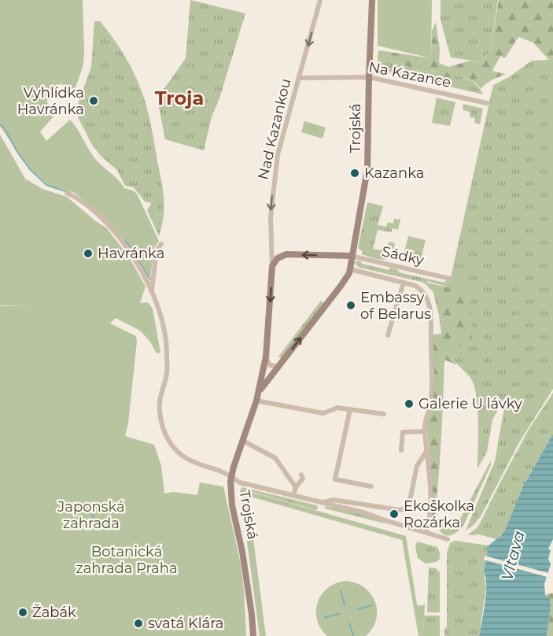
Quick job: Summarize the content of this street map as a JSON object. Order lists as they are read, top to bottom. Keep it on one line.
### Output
{"streets":{"street":["Na Kazance","Trojská","Nad Kazankou","Sádky"]},"crossings":[["Na Kazance","Trojská"],["Na Kazance","Nad Kazankou"],["Trojská","Nad Kazankou"],["Trojská","Sádky"]],"one_way":["Nad Kazankou"],"districts":["Troja"],"water":["Vltava"],"parks":["Japonská zahrada","Botanická zahrada Praha"],"places":["Vyhlídka Havránka","Kazanka","Havránka","Embassy of Belarus","Galerie U lávky","Ekoškolka Rozárka","Žabák","svatá Klára"]}
